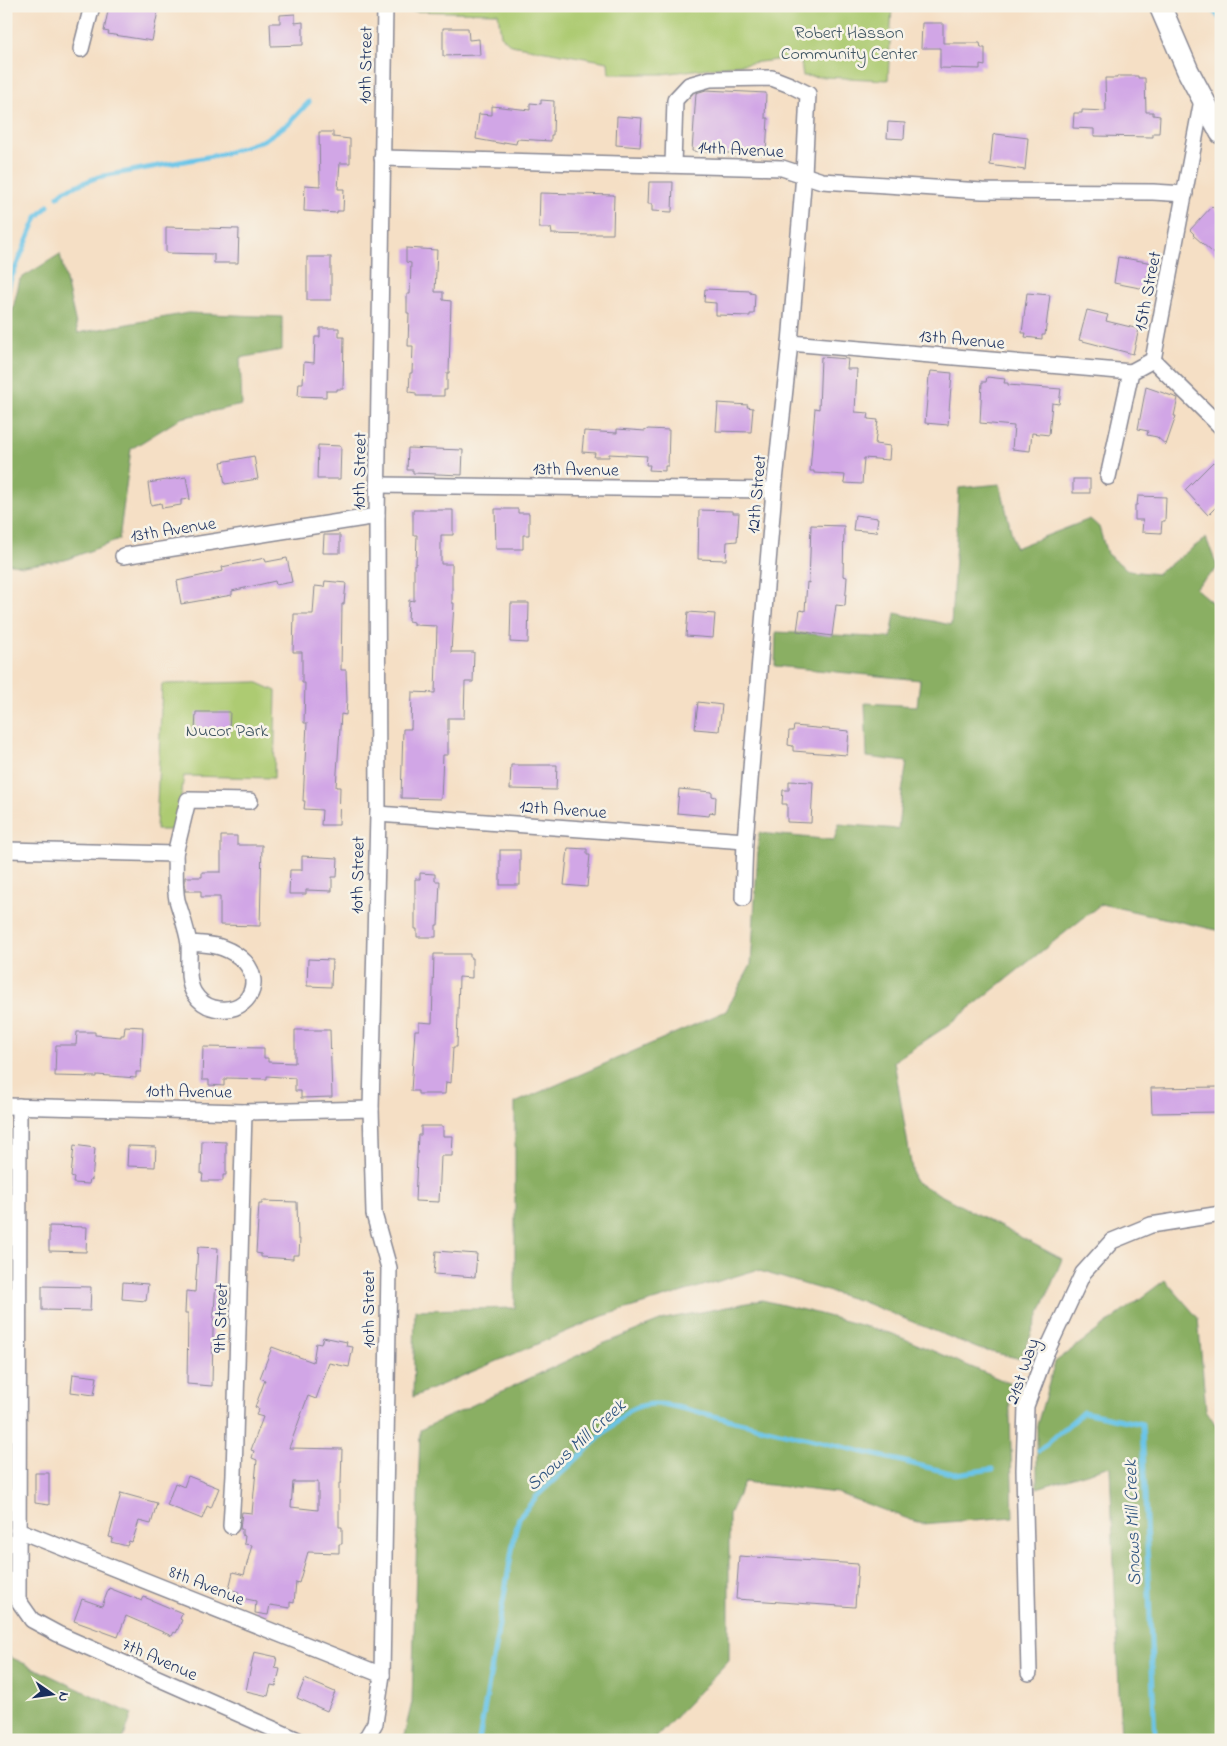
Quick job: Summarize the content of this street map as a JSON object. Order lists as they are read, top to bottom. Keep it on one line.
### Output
{"streets":{"street":["10th Street","14th Avenue","15th Street","13th Avenue","12th Street","12th Avenue","10th Avenue","9th Street","21st Way","8th Avenue","7th Avenue"]},"crossings":[["10th Street","14th Avenue"],["10th Street","13th Avenue"],["10th Street","12th Avenue"],["10th Street","10th Avenue"],["10th Street","8th Avenue"],["14th Avenue","15th Street"],["14th Avenue","12th Street"],["13th Avenue","12th Street"],["12th Street","12th Avenue"],["10th Avenue","9th Street"],["8th Avenue","7th Avenue"]],"water":["Snows Mill Creek"],"parks":["Robert Hasson Community Center","Nucor Park"],"north":"right"}
